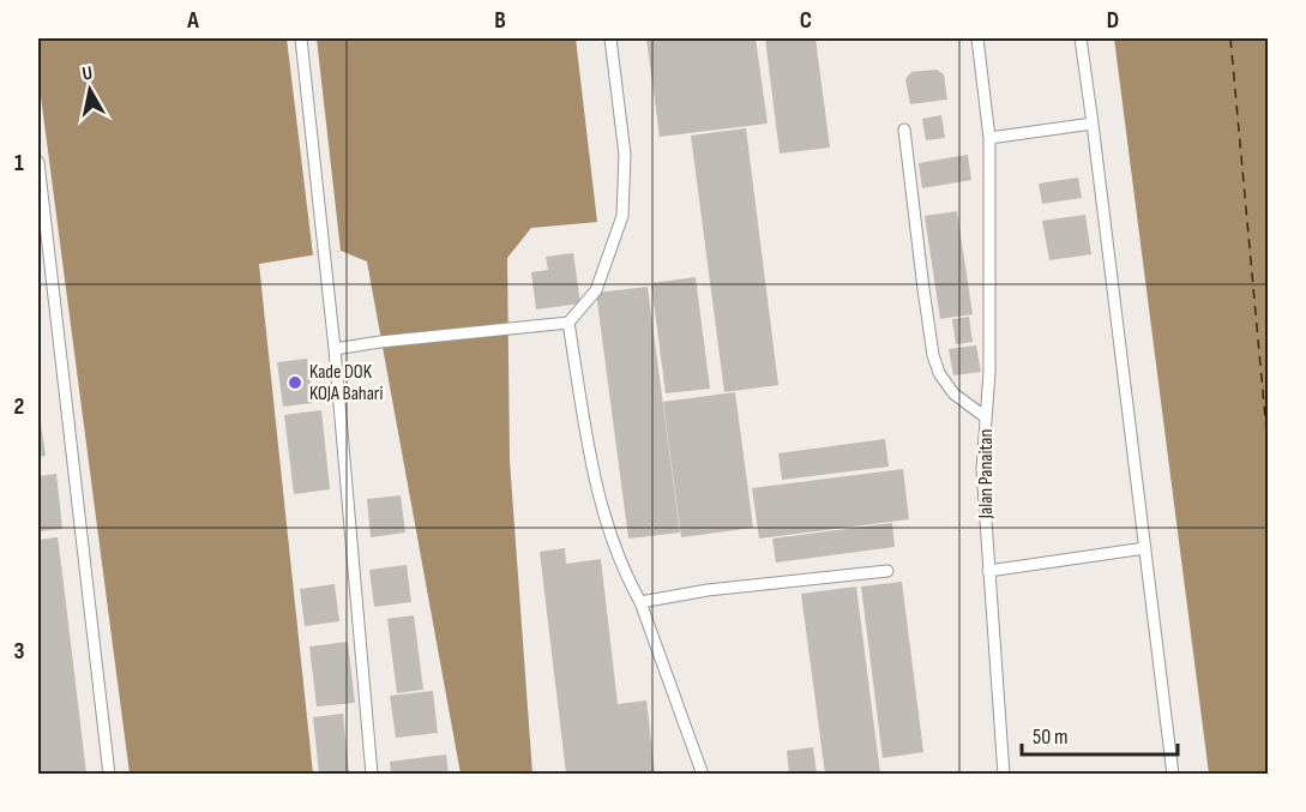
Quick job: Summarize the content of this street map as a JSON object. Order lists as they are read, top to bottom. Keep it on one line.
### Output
{"streets":{"lane":["Jalan Panaitan"]},"places":["Kade DOK KOJA Bahari"],"scale_bar":"50 m","north":"top","grid":{"columns":["A","B","C","D"],"rows":["1","2","3"]}}
